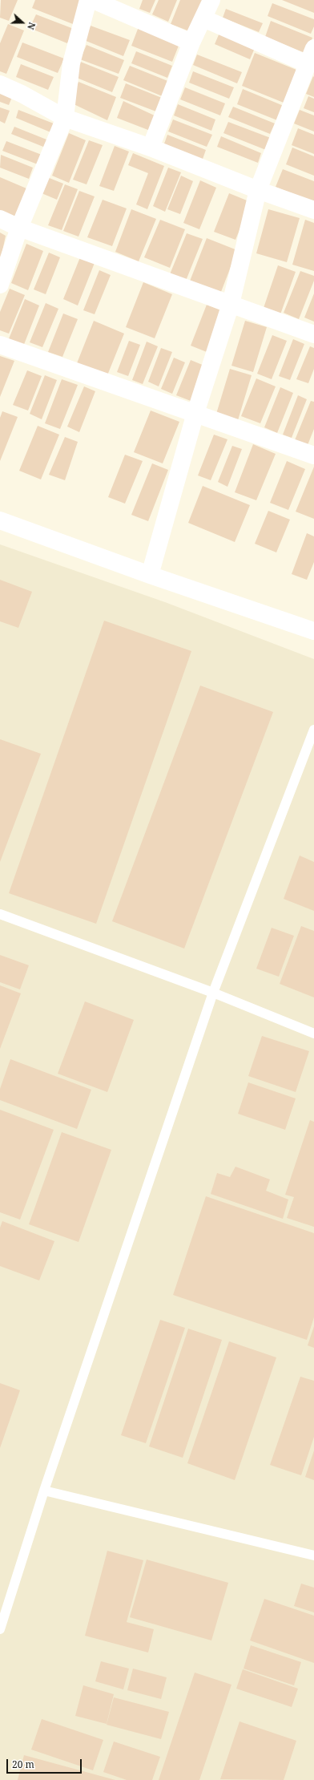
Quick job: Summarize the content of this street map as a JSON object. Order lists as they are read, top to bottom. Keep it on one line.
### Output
{"scale_bar":"20 m","north":"right"}
